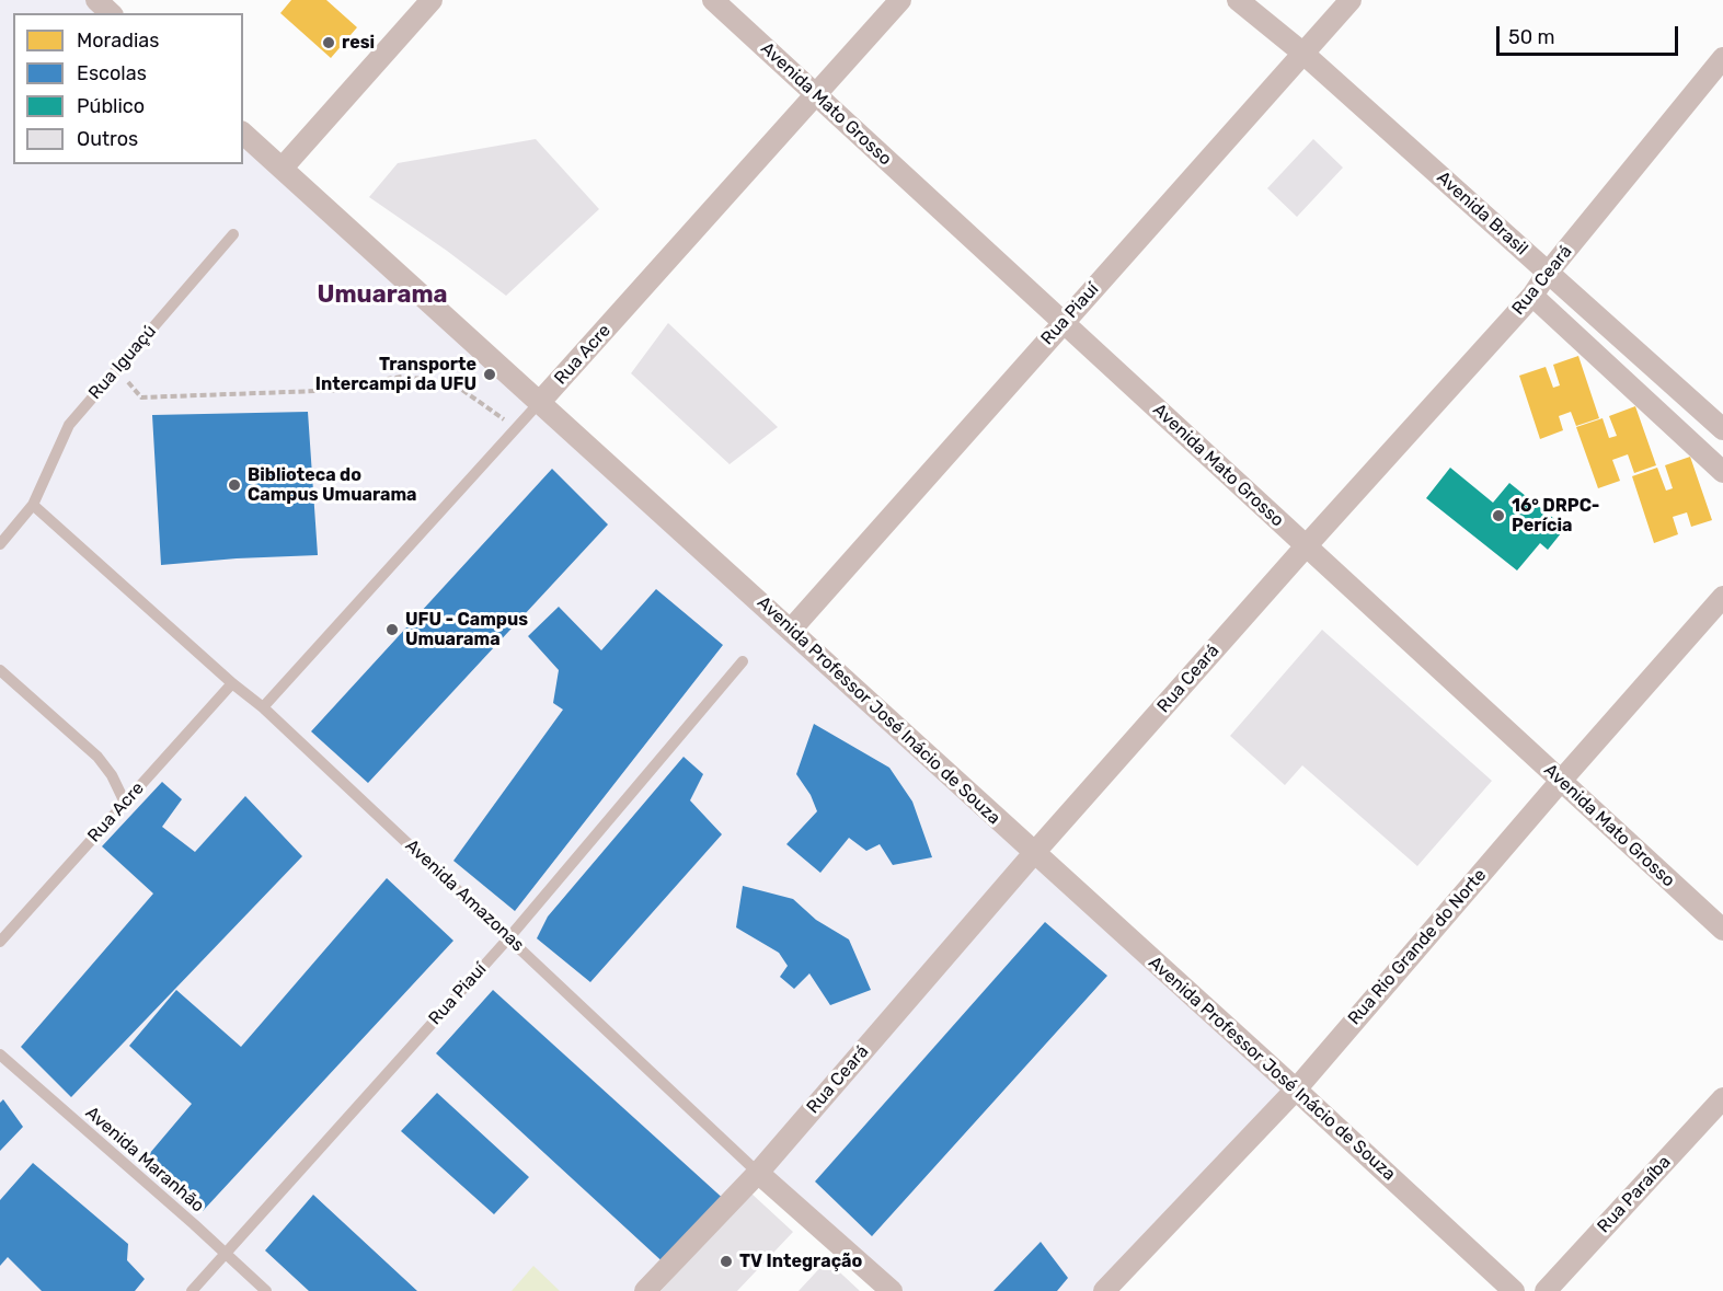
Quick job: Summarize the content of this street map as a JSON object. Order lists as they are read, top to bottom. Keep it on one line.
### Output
{"streets":{"street":["Avenida Mato Grosso","Avenida Brasil","Rua Ceará","Rua Piauí","Rua Acre","Avenida Professor José Inácio de Souza","Avenida Amazonas","Rua Rio Grande do Norte","Rua Paraíba"],"lane":["Rua Iguaçú","Avenida Maranhão"]},"crossings":[["Avenida Mato Grosso","Rua Ceará"],["Avenida Mato Grosso","Rua Piauí"],["Avenida Mato Grosso","Rua Acre"],["Avenida Mato Grosso","Rua Rio Grande do Norte"],["Avenida Brasil","Rua Ceará"],["Avenida Brasil","Rua Piauí"],["Rua Ceará","Avenida Professor José Inácio de Souza"],["Rua Ceará","Avenida Amazonas"],["Rua Piauí","Avenida Professor José Inácio de Souza"],["Rua Piauí","Avenida Amazonas"],["Rua Piauí","Avenida Maranhão"],["Rua Acre","Avenida Professor José Inácio de Souza"],["Rua Acre","Avenida Amazonas"],["Rua Iguaçú","Avenida Amazonas"],["Avenida Professor José Inácio de Souza","Rua Rio Grande do Norte"]],"districts":["Umuarama"],"places":["resi","Transporte Intercampi da UFU","Biblioteca do Campus Umuarama","16° DRPC- Perícia","UFU - Campus Umuarama","TV Integração"],"legend":["Moradias","Escolas","Público","Outros"],"scale_bar":"50 m"}
